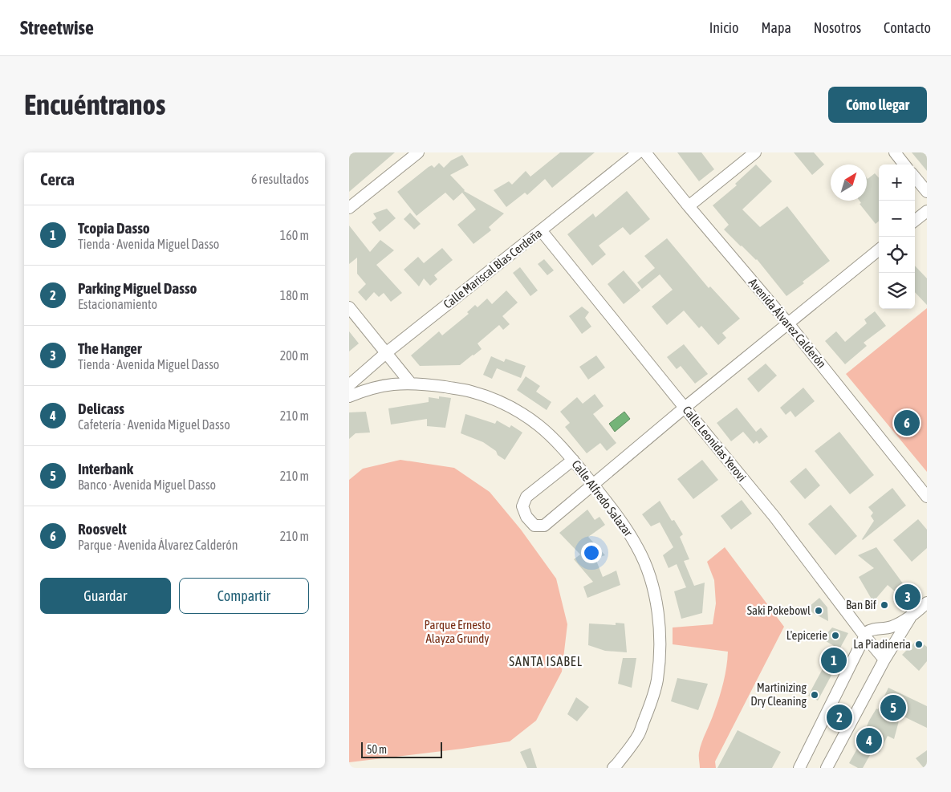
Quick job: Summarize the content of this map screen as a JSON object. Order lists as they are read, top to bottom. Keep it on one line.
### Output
{"streets":{"street":["Calle Mariscal Blas Cerdeña","Avenida Álvarez Calderón","Calle Leonidas Yerovi","Calle Alfredo Salazar"]},"crossings":[["Calle Mariscal Blas Cerdeña","Calle Leonidas Yerovi"]],"districts":["SANTA ISABEL"],"parks":["Parque Ernesto Alayza Grundy"],"places":["Ban Bif","Saki Pokebowl","L'epicerie","La Piadineria","Martinizing Dry Cleaning"],"scale_bar":"50 m","north":"top right","page":{"header":"Streetwise","nav":["Inicio","Mapa","Nosotros","Contacto"],"buttons":["Cómo llegar",["Guardar","Compartir"]],"title":"Encuéntranos","heading":["Cerca","6 resultados"],"map_buttons":["+","−"],"list":[{"mark":"1","name":"Tcopia Dasso","note":"Tienda · Avenida Miguel Dasso","value":"160 m"},{"mark":"2","name":"Parking Miguel Dasso","note":"Estacionamiento","value":"180 m"},{"mark":"3","name":"The Hanger","note":"Tienda · Avenida Miguel Dasso","value":"200 m"},{"mark":"4","name":"Delicass","note":"Cafetería · Avenida Miguel Dasso","value":"210 m"},{"mark":"5","name":"Interbank","note":"Banco · Avenida Miguel Dasso","value":"210 m"},{"mark":"6","name":"Roosvelt","note":"Parque · Avenida Álvarez Calderón","value":"210 m"}],"pins":["6","3","1","5","2","4"],"scale":"50 m"}}
